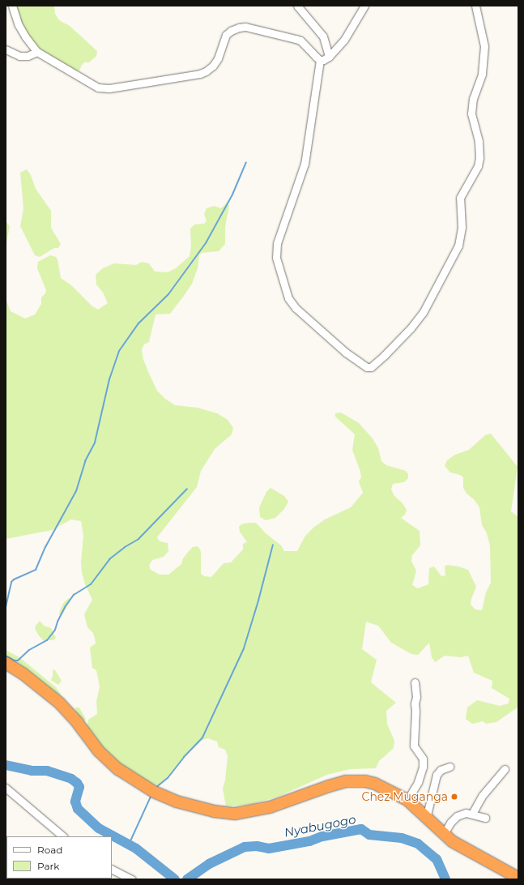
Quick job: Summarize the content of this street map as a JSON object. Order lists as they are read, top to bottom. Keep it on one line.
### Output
{"water":["Nyabugogo"],"places":["Chez Muganga"],"legend":["Road","Park"]}
